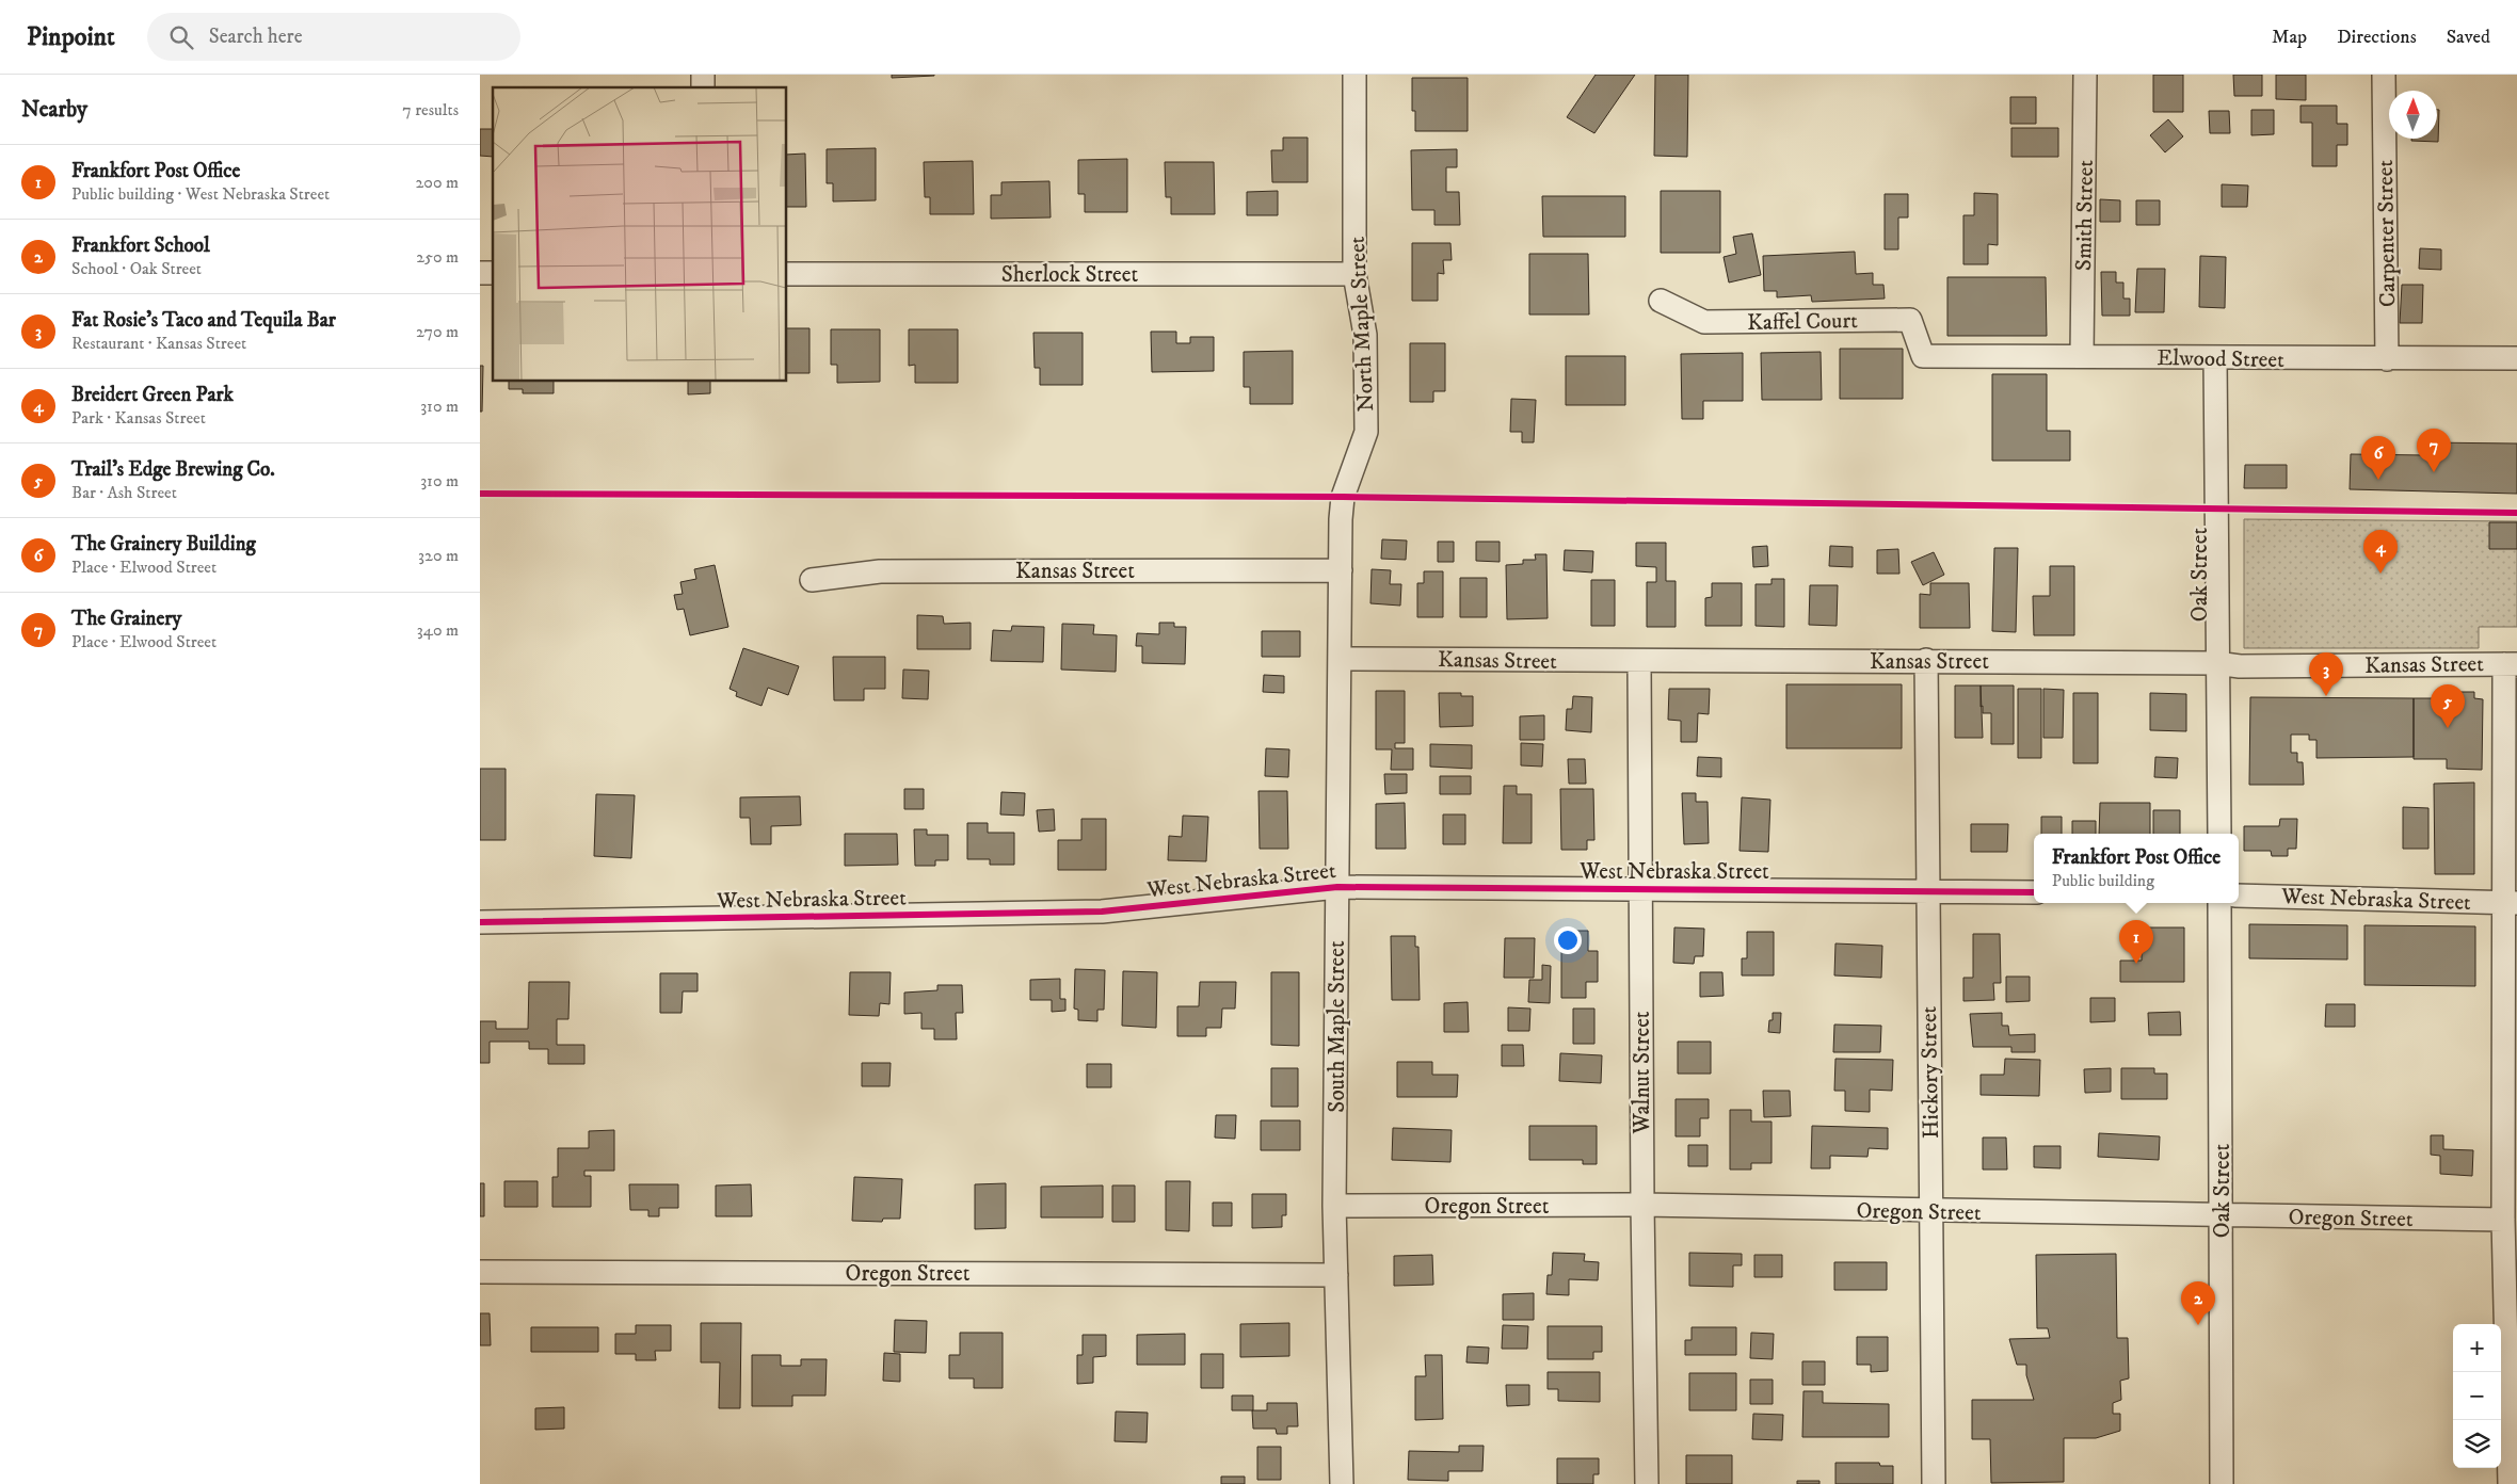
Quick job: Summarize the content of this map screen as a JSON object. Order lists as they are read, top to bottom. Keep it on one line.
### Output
{"streets":{"street":["Smith Street","Carpenter Street","Sherlock Street","Kaffel Court","North Maple Street","Elwood Street","Kansas Street","Oak Street","West Nebraska Street","South Maple Street","Walnut Street","Hickory Street","Oregon Street"]},"crossings":[["Smith Street","Elwood Street"],["Carpenter Street","Elwood Street"],["Sherlock Street","North Maple Street"],["Kaffel Court","Elwood Street"],["North Maple Street","Kansas Street"],["North Maple Street","South Maple Street"],["Elwood Street","Oak Street"],["Kansas Street","Oak Street"],["Kansas Street","South Maple Street"],["Kansas Street","Walnut Street"],["Kansas Street","Hickory Street"],["Oak Street","Oregon Street"],["West Nebraska Street","South Maple Street"],["West Nebraska Street","Walnut Street"],["West Nebraska Street","Hickory Street"],["South Maple Street","Oregon Street"],["Walnut Street","Oregon Street"],["Hickory Street","Oregon Street"]],"north":"top","page":{"header":"Pinpoint","search":"Search here","nav":["Map","Directions","Saved"],"heading":["Nearby","7 results"],"list":[{"mark":"1","name":"Frankfort Post Office","note":"Public building · West Nebraska Street","value":"200 m"},{"mark":"2","name":"Frankfort School","note":"School · Oak Street","value":"250 m"},{"mark":"3","name":"Fat Rosie's Taco and Tequila Bar","note":"Restaurant · Kansas Street","value":"270 m"},{"mark":"4","name":"Breidert Green Park","note":"Park · Kansas Street","value":"310 m"},{"mark":"5","name":"Trail’s Edge Brewing Co.","note":"Bar · Ash Street","value":"310 m"},{"mark":"6","name":"The Grainery Building","note":"Place · Elwood Street","value":"320 m"},{"mark":"7","name":"The Grainery","note":"Place · Elwood Street","value":"340 m"}],"pins":["7","6","4","3","5","1","2"],"popup":["Frankfort Post Office","Public building"],"map_buttons":["+","−"]}}
